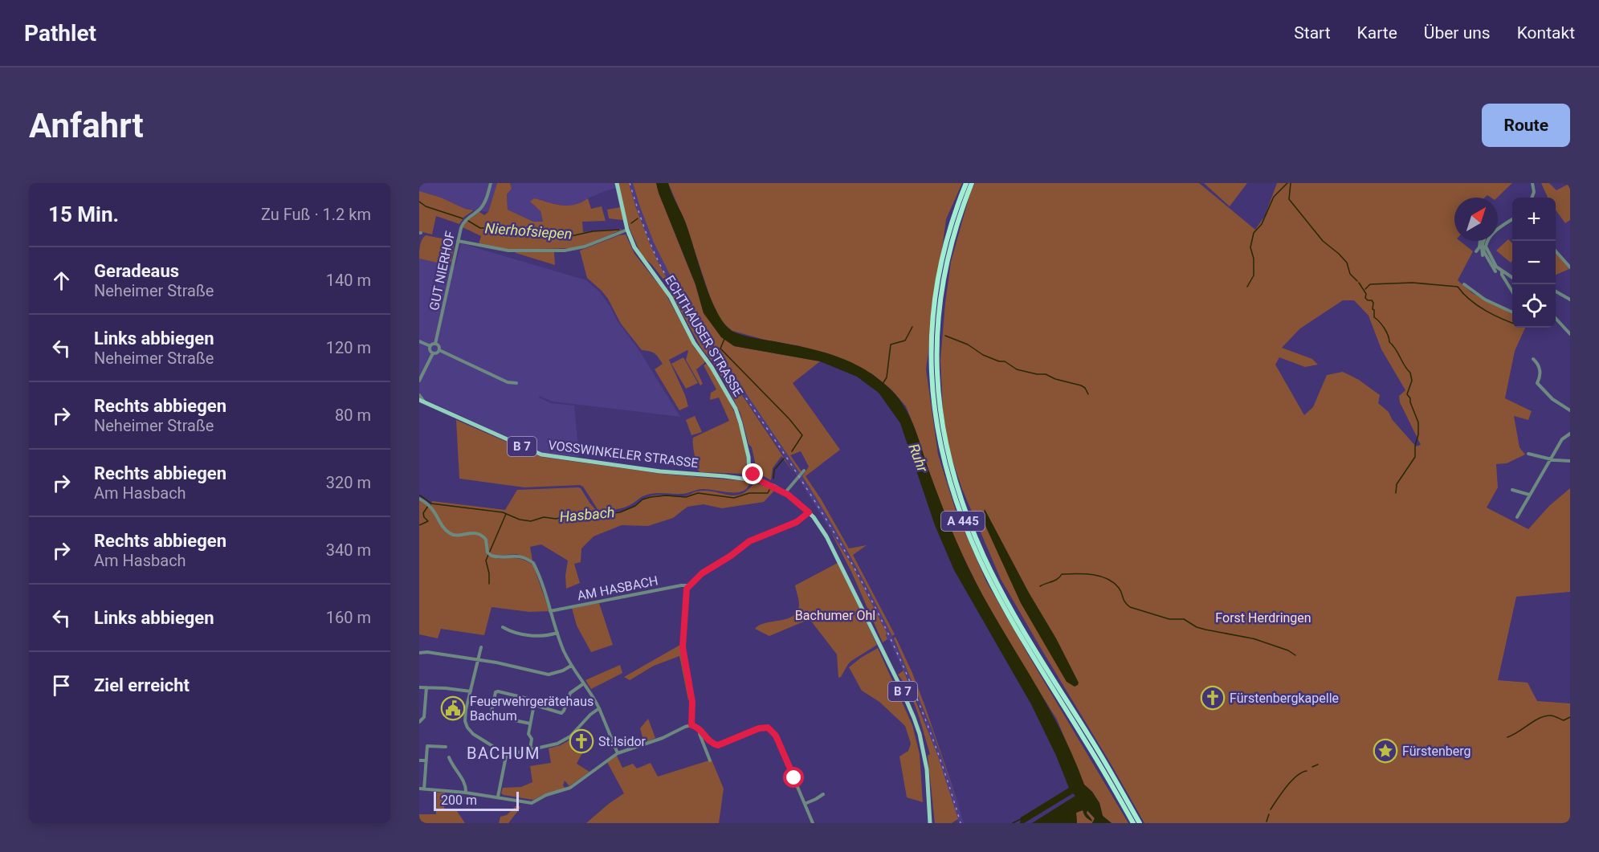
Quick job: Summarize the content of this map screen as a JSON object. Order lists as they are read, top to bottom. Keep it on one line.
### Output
{"streets":{"highway":["A 445"],"main road":["ECHTHAUSER STRASSE","B 7","VOSSWINKELER STRASSE"],"street":["GUT NIERHOF","AM HASBACH"]},"crossings":[["ECHTHAUSER STRASSE","B 7"],["ECHTHAUSER STRASSE","VOSSWINKELER STRASSE"],["B 7","VOSSWINKELER STRASSE"]],"districts":["BACHUM"],"water":["Nierhofsiepen","Ruhr","Hasbach"],"parks":["Bachumer Ohl","Forst Herdringen"],"places":{"church":["Fürstenbergkapelle","St.Isidor"],"public building":["Feuerwehrgerätehaus Bachum"],"place":["Fürstenberg"]},"scale_bar":"200 m","north":"top right","page":{"header":"Pathlet","nav":["Start","Karte","Über uns","Kontakt"],"buttons":"Route","title":"Anfahrt","heading":["15 Min.","Zu Fuß · 1.2 km"],"map_buttons":["+","−"],"list":[["Geradeaus","Neheimer Straße","140 m"],["Links abbiegen","Neheimer Straße","120 m"],["Rechts abbiegen","Neheimer Straße","80 m"],["Rechts abbiegen","Am Hasbach","320 m"],["Rechts abbiegen","Am Hasbach","340 m"],["Links abbiegen","160 m"],"Ziel erreicht"],"scale":"200 m"}}
